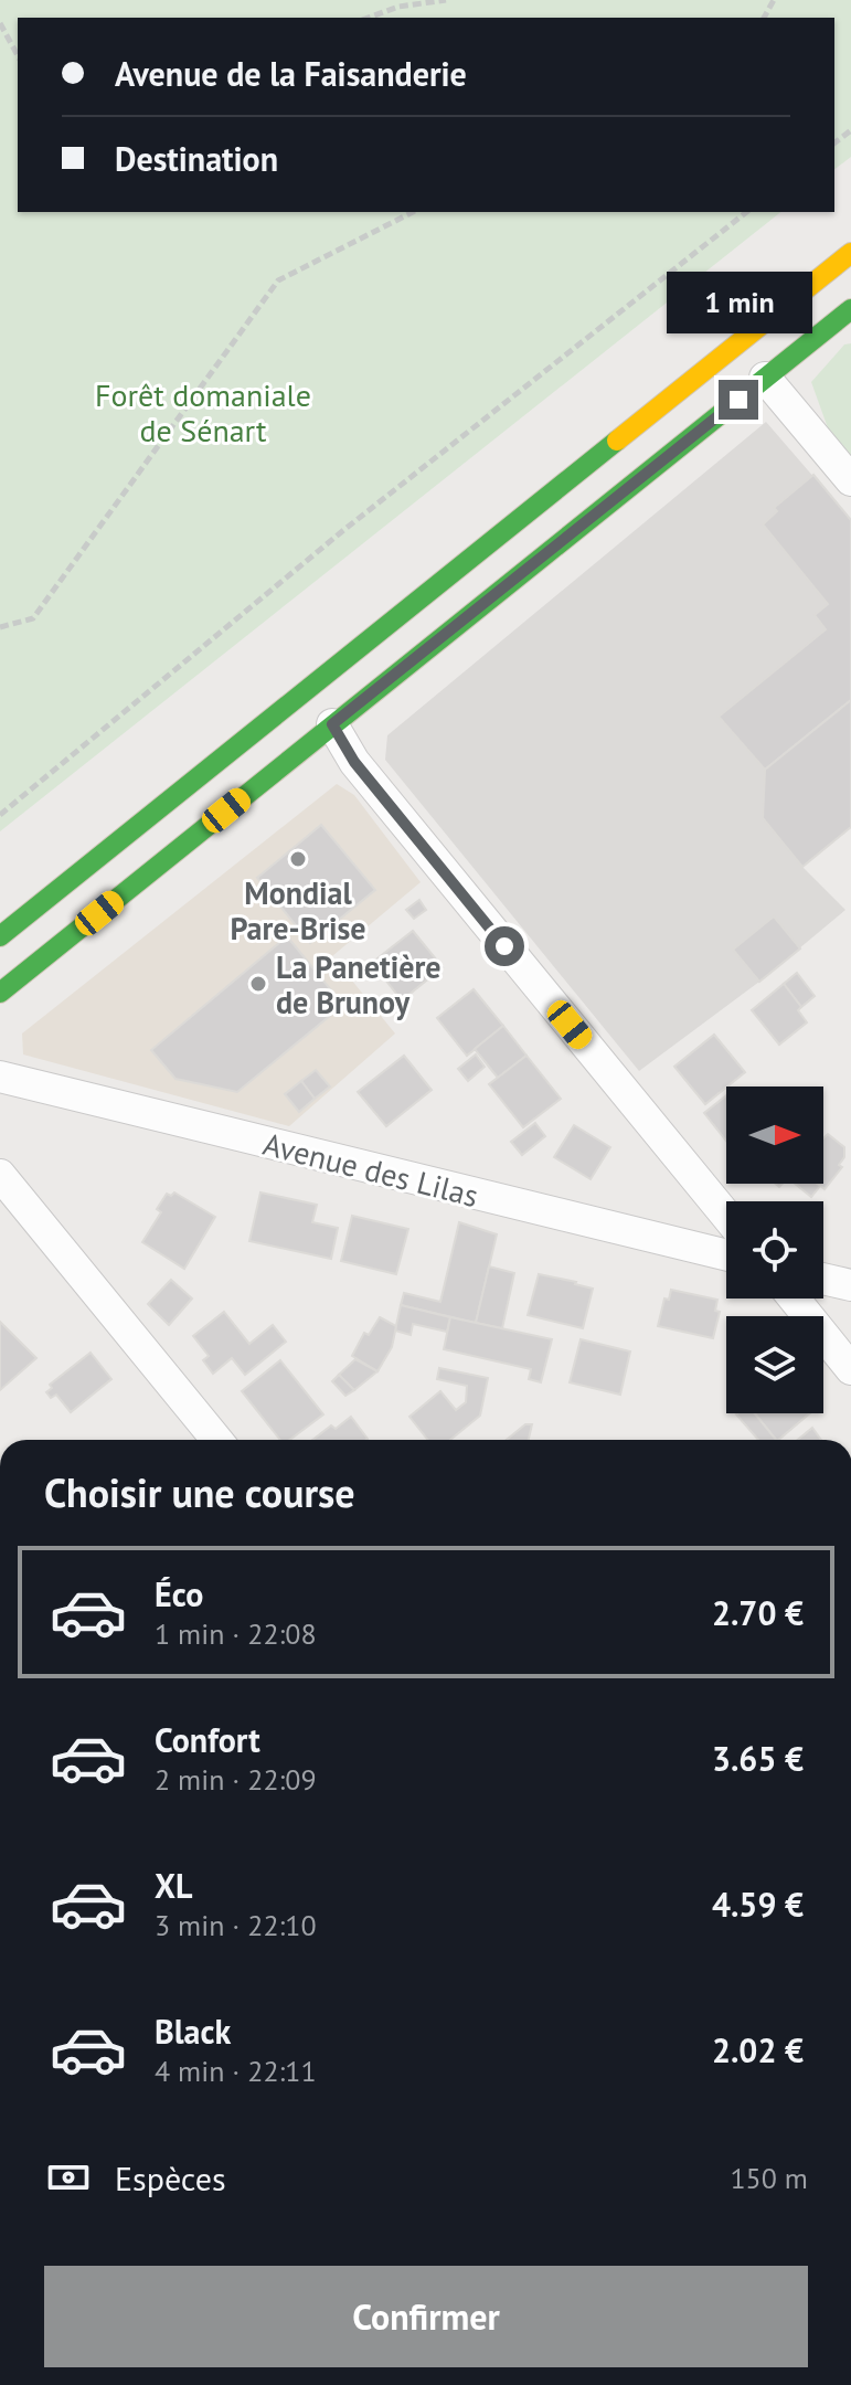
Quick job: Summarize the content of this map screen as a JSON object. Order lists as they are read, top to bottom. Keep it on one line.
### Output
{"streets":{"street":["Avenue des Lilas"]},"parks":["Forêt domaniale de Sénart"],"places":["Mondial Pare-Brise","La Panetière de Brunoy"],"north":"right","page":{"banner":["Avenue de la Faisanderie","Destination"],"bubble":"1 min","heading":"Choisir une course","list":[{"name":"Éco","note":"1 min · 22:08","value":"2.70 €"},{"name":"Confort","note":"2 min · 22:09","value":"3.65 €"},{"name":"XL","note":"3 min · 22:10","value":"4.59 €"},{"name":"Black","note":"4 min · 22:11","value":"2.02 €"}],"pay":["Espèces","150 m"],"buttons":"Confirmer"}}
